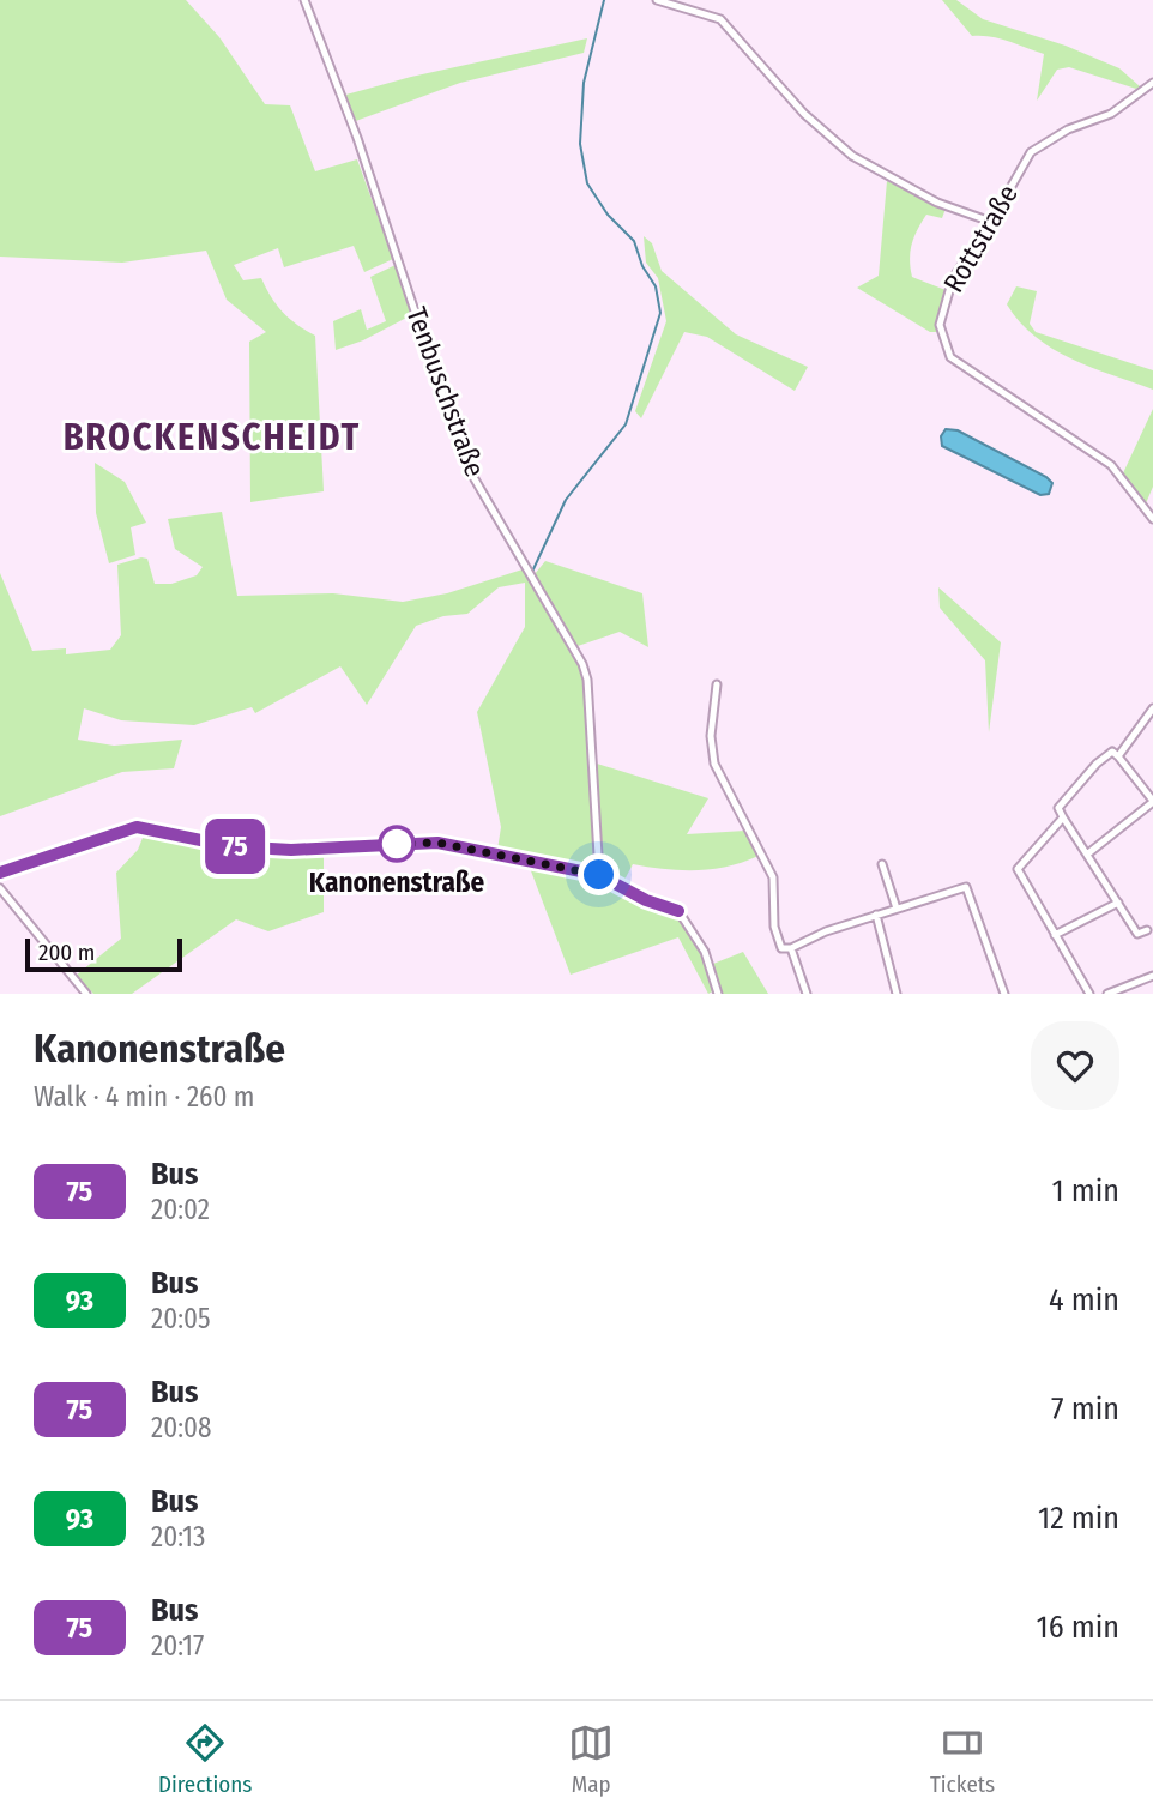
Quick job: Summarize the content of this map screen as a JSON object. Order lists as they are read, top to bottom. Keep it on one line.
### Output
{"streets":{"street":["Rottstraße","Tenbuschstraße"]},"districts":["BROCKENSCHEIDT"],"places":["Kanonenstraße"],"lines":["bus line 75"],"scale_bar":"200 m","page":{"on_map":"75","scale":"200 m","heading":["Kanonenstraße","Walk · 4 min · 260 m"],"list":[{"mark":"75","name":"Bus","note":"20:02","value":"1 min"},{"mark":"93","name":"Bus","note":"20:05","value":"4 min"},{"mark":"75","name":"Bus","note":"20:08","value":"7 min"},{"mark":"93","name":"Bus","note":"20:13","value":"12 min"},{"mark":"75","name":"Bus","note":"20:17","value":"16 min"}],"tabs":["Directions","Map","Tickets"]}}
